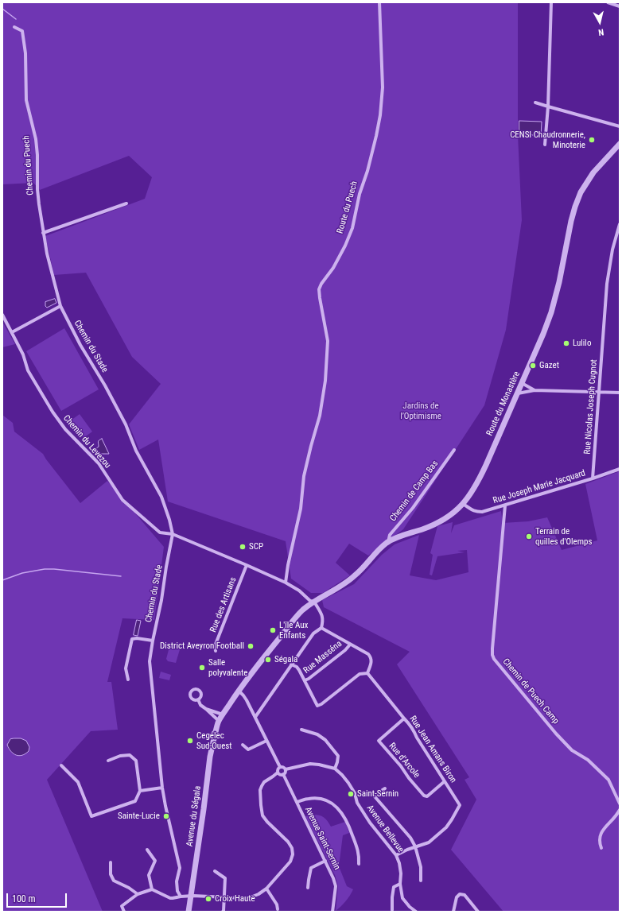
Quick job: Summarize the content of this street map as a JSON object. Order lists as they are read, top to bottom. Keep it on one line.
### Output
{"streets":{"street":["Chemin du Puech","Route du Puech","Chemin du Stade","Route du Monastère","Rue Nicolas Joseph Cugnot","Chemin du Levezou","Rue Joseph Marie Jacquard","Chemin de Camp Bas","Rue des Artisans","Rue Masséna","Chemin de Puech Camp","Rue Jean Amans Biron","Rue d'Arcole","Avenue du Ségala","Avenue Bellevue","Avenue Saint-Sernin"]},"crossings":[["Chemin du Puech","Chemin du Stade"],["Chemin du Stade","Chemin du Levezou"],["Route du Monastère","Rue Joseph Marie Jacquard"],["Route du Monastère","Chemin de Camp Bas"],["Route du Monastère","Avenue du Ségala"],["Rue Nicolas Joseph Cugnot","Rue Joseph Marie Jacquard"],["Rue Joseph Marie Jacquard","Chemin de Puech Camp"],["Rue Jean Amans Biron","Rue d'Arcole"],["Rue Jean Amans Biron","Avenue Bellevue"]],"parks":["Jardins de l’Optimisme"],"places":["CENSI Chaudronnerie, Minoterie","Lulilo","Gazet","Terrain de quilles d'Olemps","SCP","L'île Aux Enfants","District Aveyron Football","Ségala","Salle polyvalente","Cegelec Sud-Ouest","Saint-Sernin","Sainte-Lucie","Croix Haute"],"scale_bar":"100 m","north":"bottom"}
